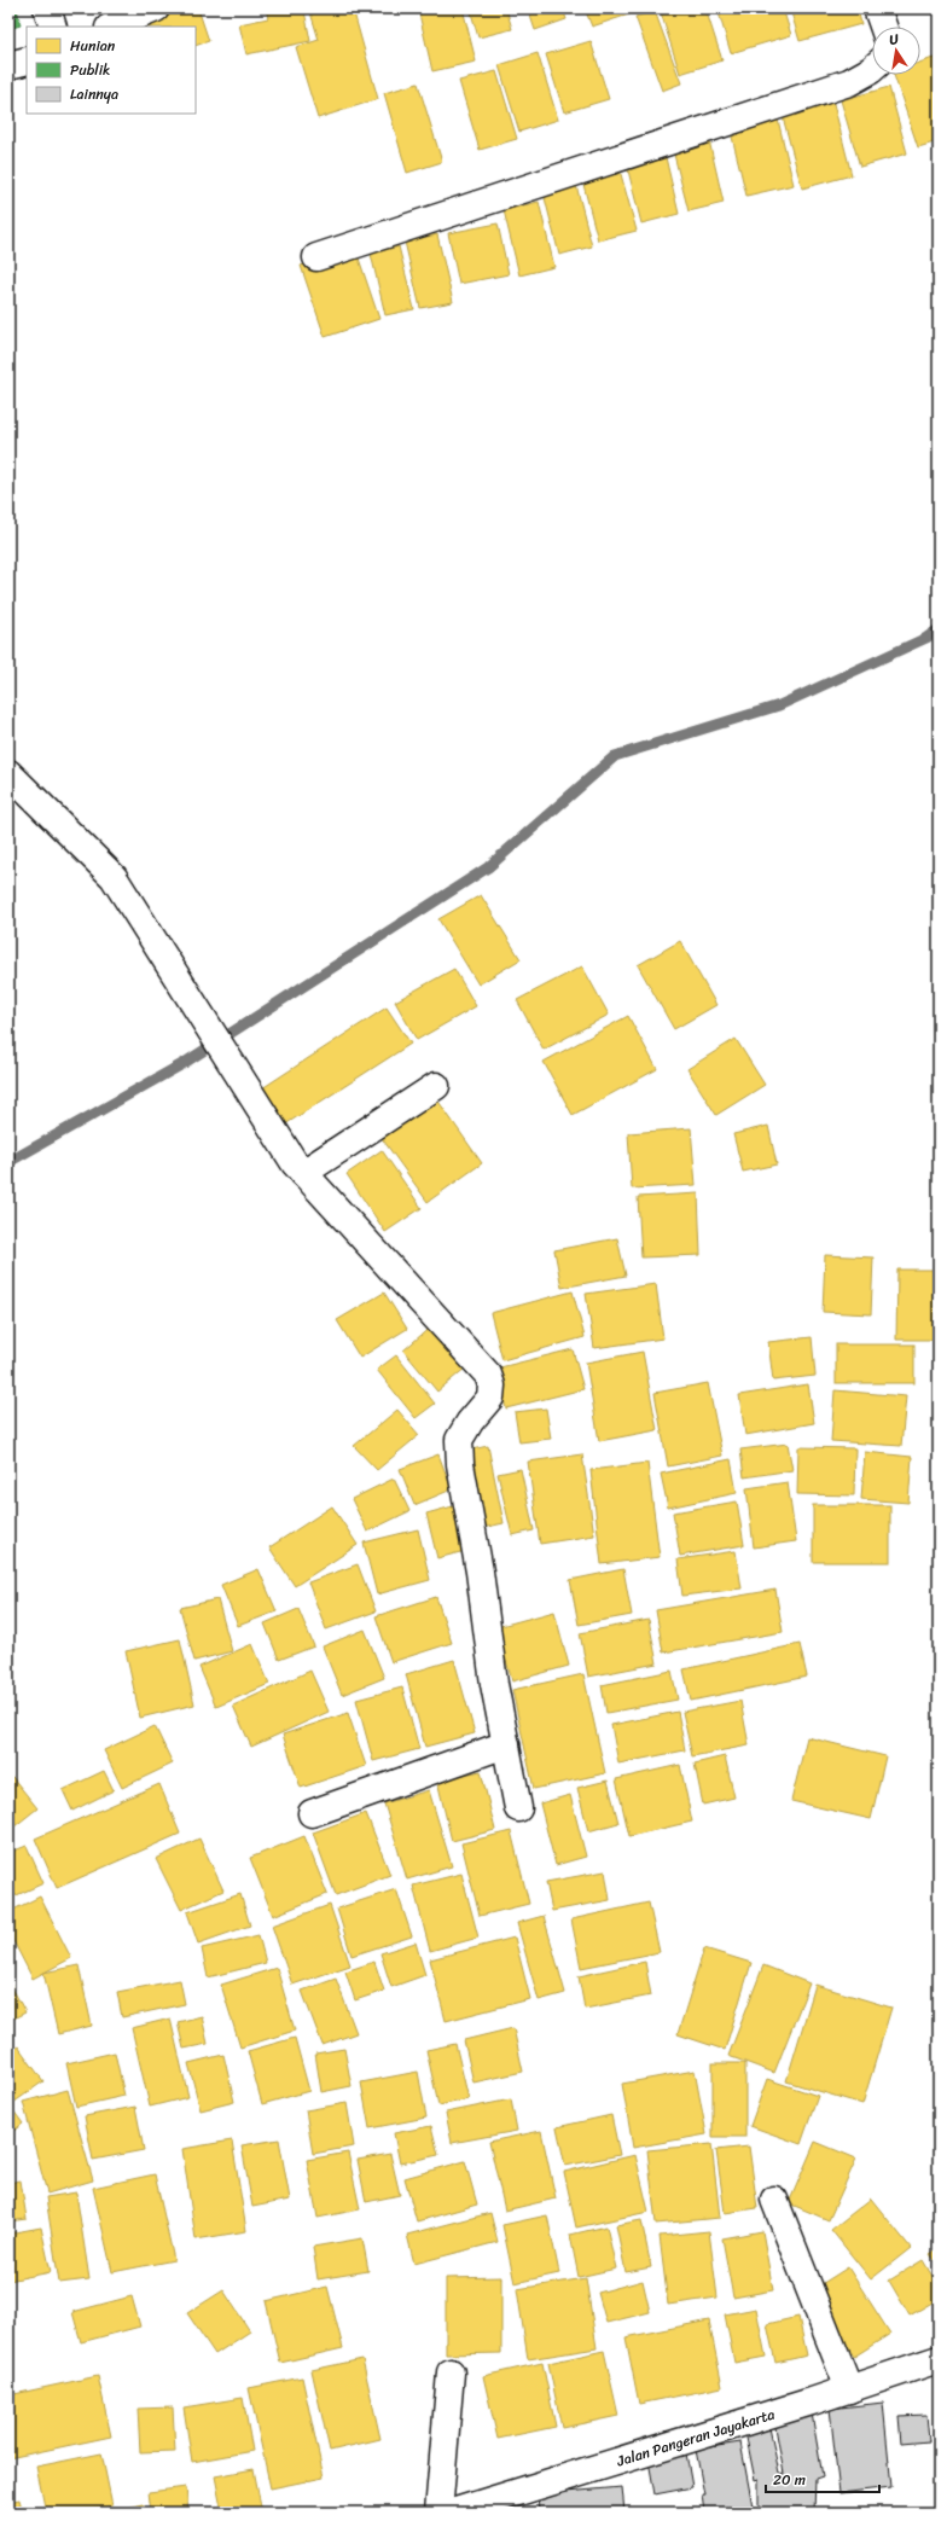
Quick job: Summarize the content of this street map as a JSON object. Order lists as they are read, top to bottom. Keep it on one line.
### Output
{"streets":{"street":["Jalan Pangeran Jayakarta"]},"legend":["Hunian","Publik","Lainnya"],"scale_bar":"20 m","north":"top"}
